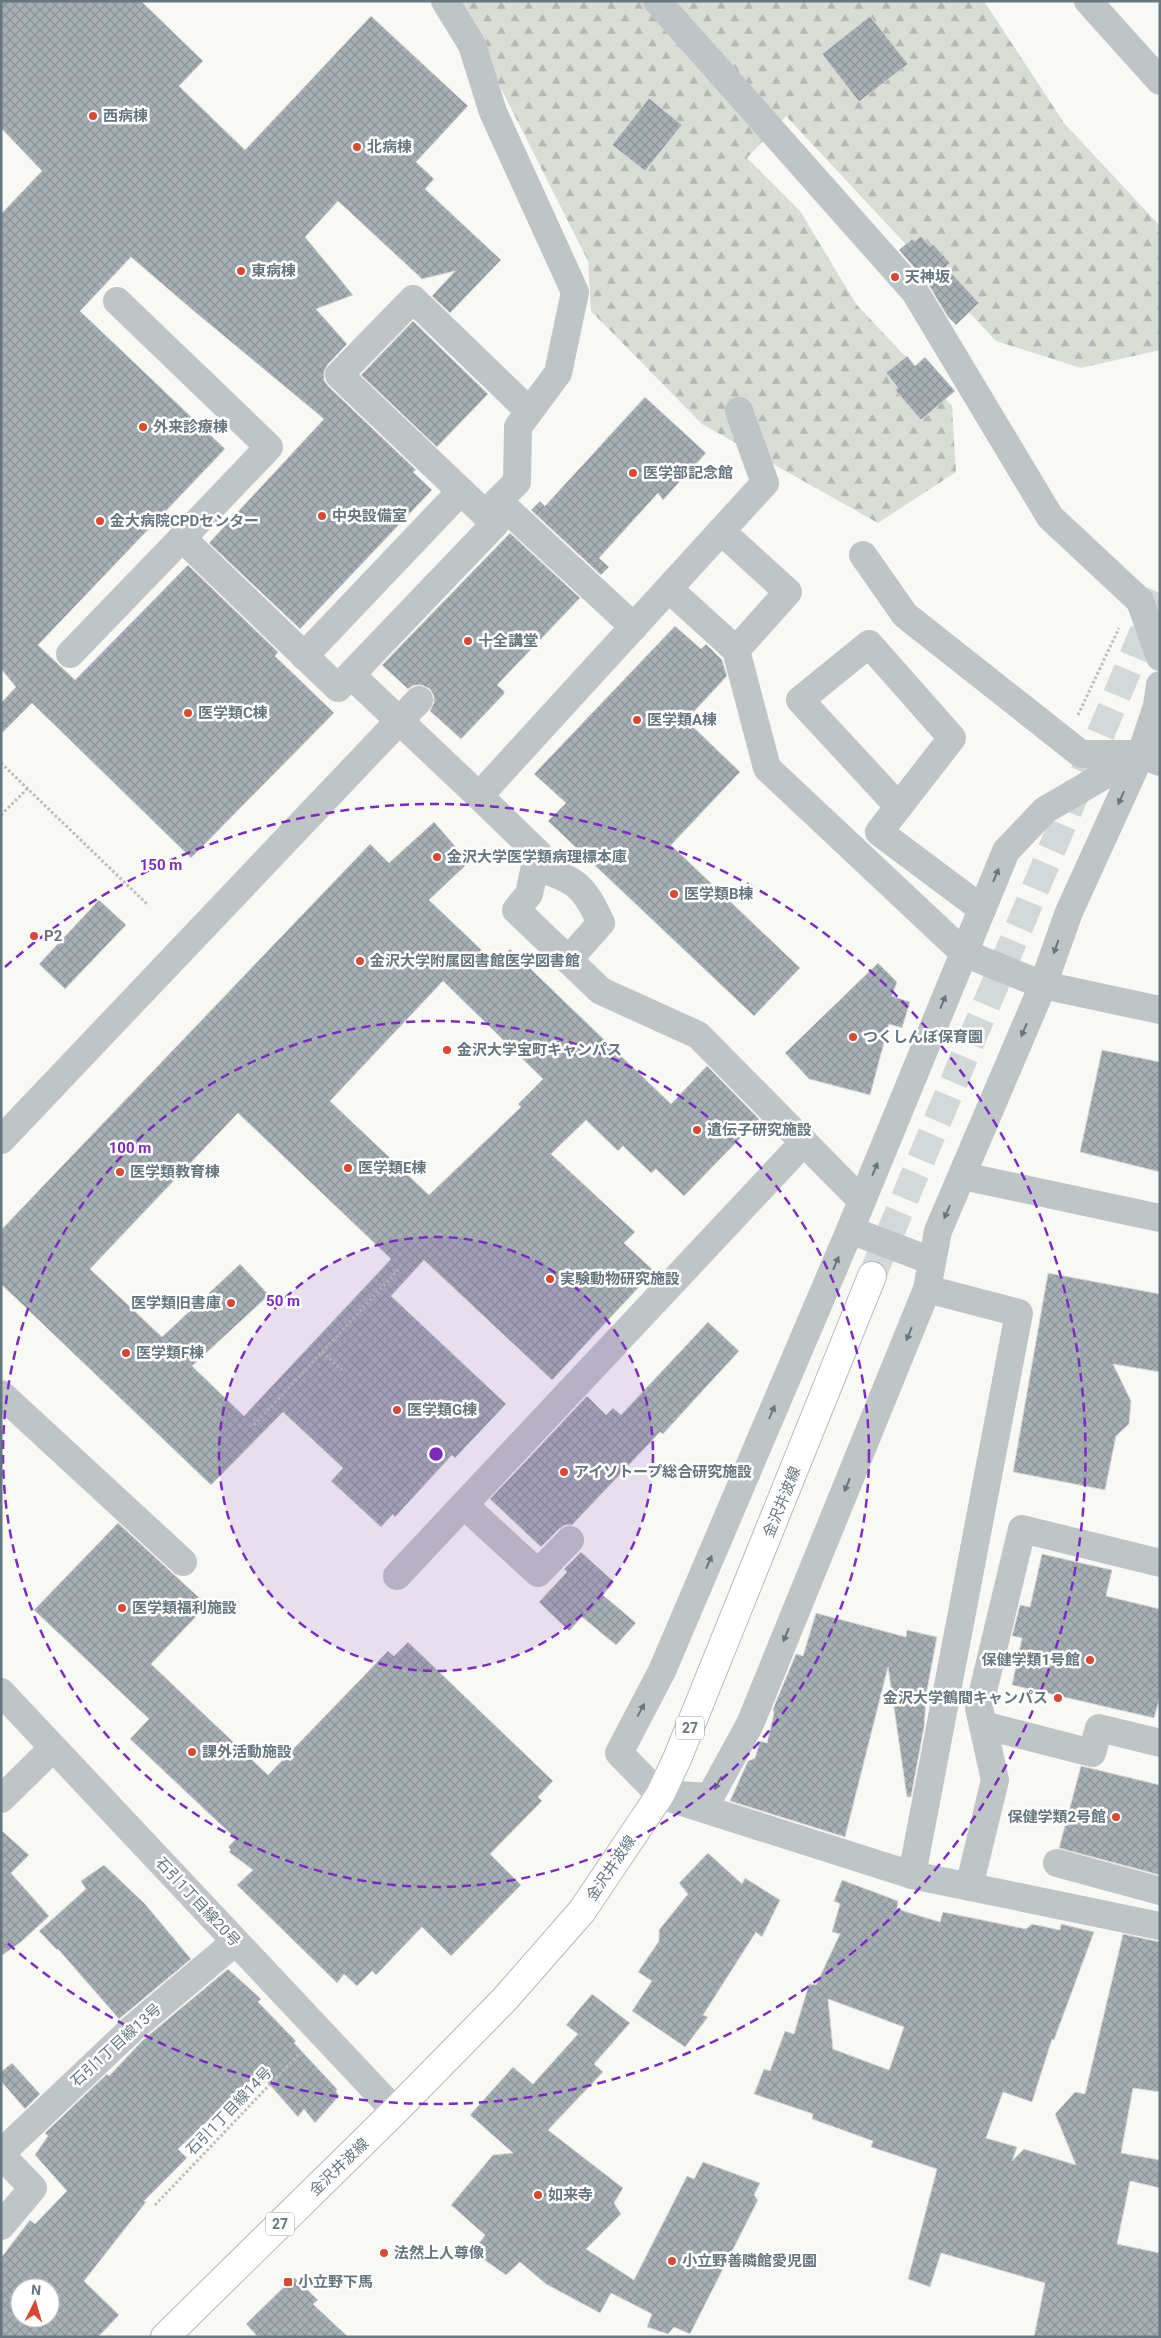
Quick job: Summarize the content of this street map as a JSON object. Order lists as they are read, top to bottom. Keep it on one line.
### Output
{"streets":{"main road":["金沢井波線","27"],"street":["石引1丁目線20号","石引1丁目線13号"],"path":["石引1丁目線14号"]},"crossings":[["金沢井波線","石引1丁目線20号"],["石引1丁目線20号","石引1丁目線13号"],["石引1丁目線20号","石引1丁目線14号"]],"places":{"other":["西病棟","北病棟","東病棟","天神坂","外来診療棟","医学部記念館","中央設備室","金大病院CPDセンター","十全講堂","医学類C棟","医学類A棟","金沢大学医学類病理標本庫","医学類B棟","P2","金沢大学附属図書館医学図書館","つくしんぼ保育園","金沢大学宝町キャンパス","遺伝子研究施設","医学類E棟","医学類教育棟","実験動物研究施設","医学類旧書庫","医学類F棟","医学類G棟","アイソトープ総合研究施設","医学類福利施設","保健学類1号館","金沢大学鶴間キャンパス","課外活動施設","保健学類2号館","如来寺","法然上人尊像","小立野善隣館愛児園"],"transit":["小立野下馬"]},"north":"top","rings":["150 m","100 m","50 m"]}
